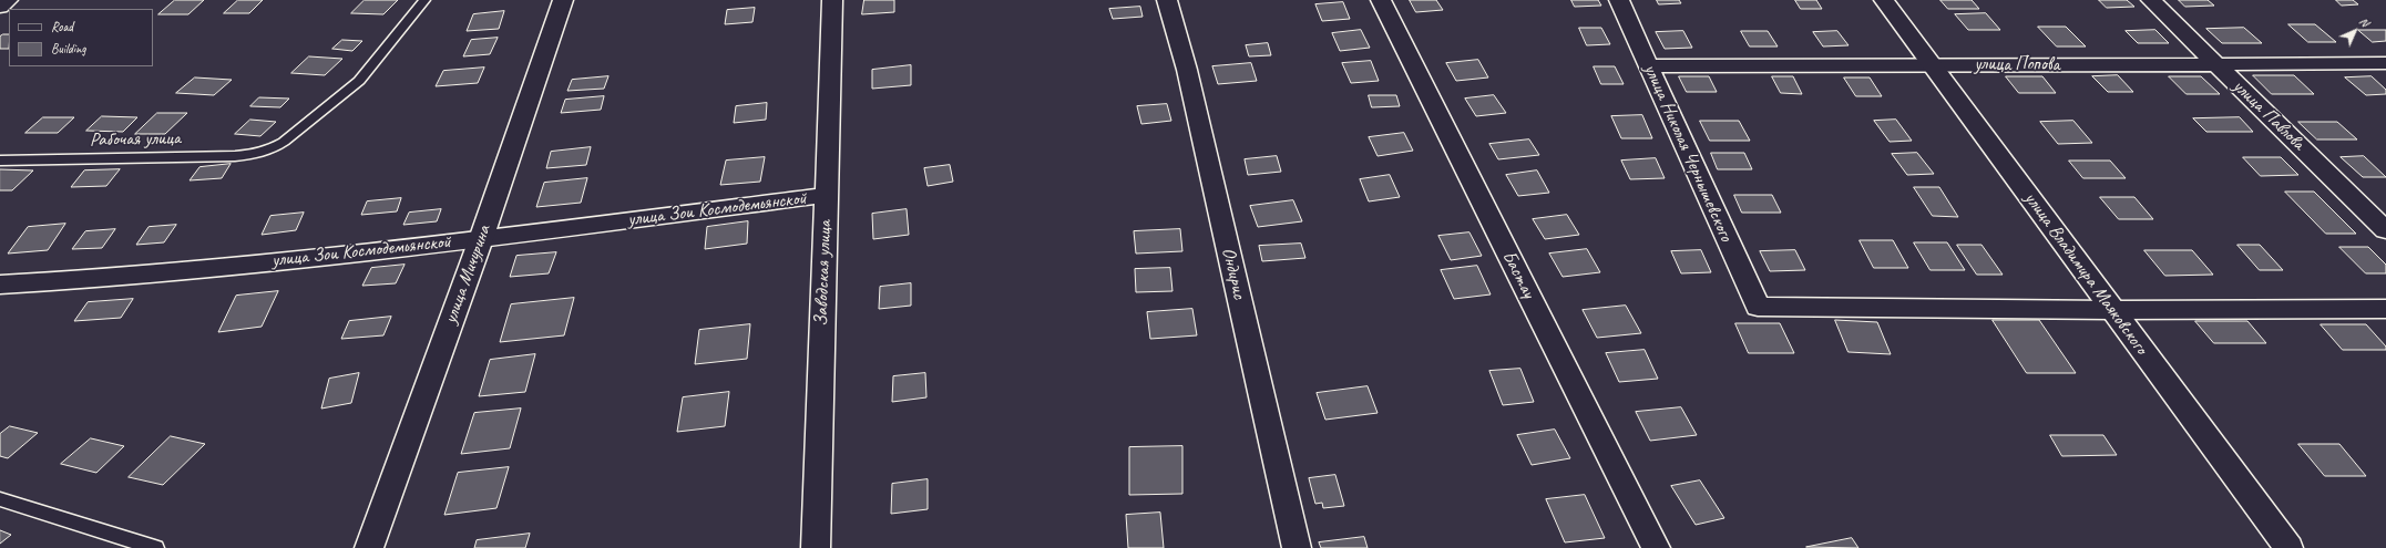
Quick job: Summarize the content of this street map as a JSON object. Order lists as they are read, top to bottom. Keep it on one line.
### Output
{"streets":{"street":["улица Попова","улица Павлова","улица Николая Чернышевского","улица Зои Космодемьянской","Заводская улица","Ондирис","улица Владимира Маяковского","улица Мичурина","Бастау"],"lane":["Рабочая улица"]},"crossings":[["улица Попова","улица Павлова"],["улица Попова","улица Николая Чернышевского"],["улица Попова","улица Владимира Маяковского"],["улица Николая Чернышевского","улица Владимира Маяковского"],["улица Зои Космодемьянской","Заводская улица"],["улица Зои Космодемьянской","улица Мичурина"]],"legend":["Road","Building"],"north":"top right"}
